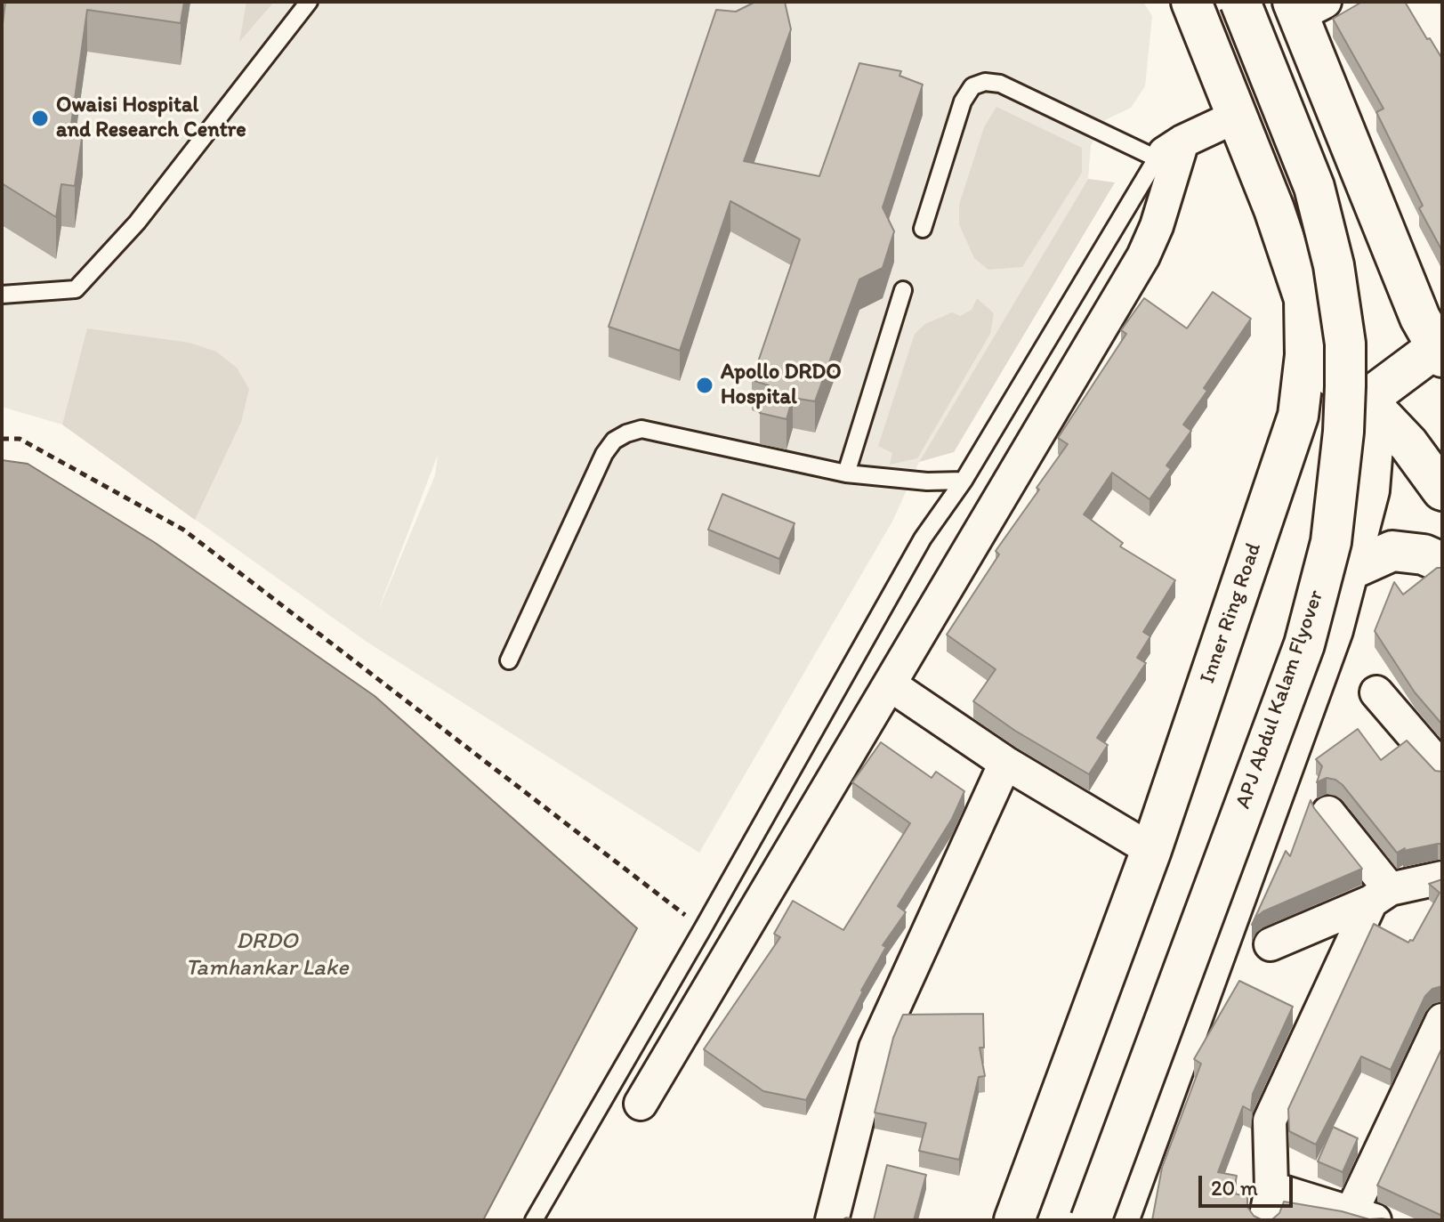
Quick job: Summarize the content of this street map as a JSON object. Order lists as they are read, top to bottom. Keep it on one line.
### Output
{"streets":{"main road":["Inner Ring Road","APJ Abdul Kalam Flyover"]},"water":["DRDO Tamhankar Lake"],"places":["Owaisi Hospital and Research Centre","Apollo DRDO Hospital"],"scale_bar":"20 m"}
